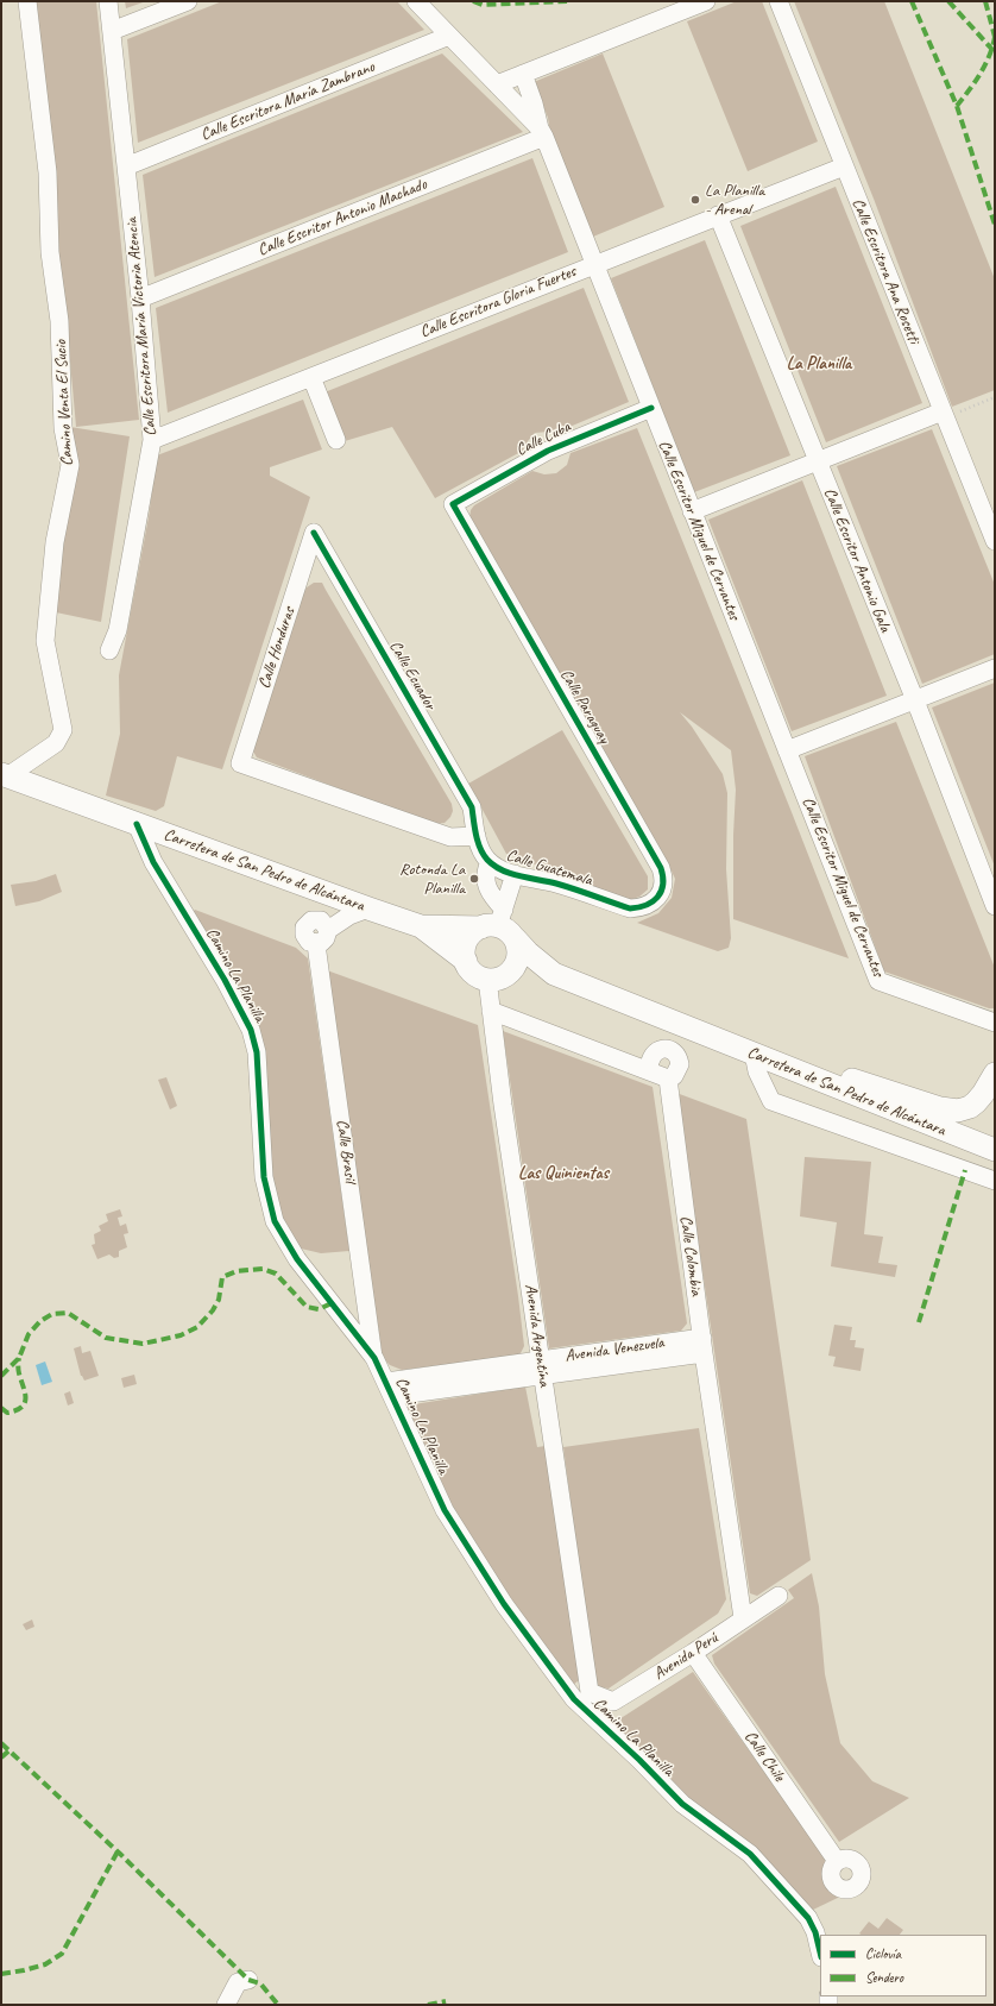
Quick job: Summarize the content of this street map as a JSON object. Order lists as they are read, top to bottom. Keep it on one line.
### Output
{"streets":{"main road":["Carretera de San Pedro de Alcántara"],"street":["Calle Escritora María Zambrano","Calle Escritor Antonio Machado","Calle Escritora Ana Rosetti","Calle Escritora Gloria Fuertes","Calle Escritora María Victoria Atencia","Camino Venta El Sucio","Calle Cuba","Calle Escritor Miguel de Cervantes","Calle Escritor Antonio Gala","Calle Honduras","Calle Ecuador","Calle Paraguay","Calle Guatemala","Camino La Planilla","Calle Brasil","Calle Colombia","Avenida Argentína","Avenida Venezuela","Avenida Perú","Calle Chile"]},"crossings":[["Calle Escritora María Zambrano","Calle Escritora María Victoria Atencia"],["Calle Escritora María Zambrano","Calle Escritor Miguel de Cervantes"],["Calle Escritor Antonio Machado","Calle Escritora María Victoria Atencia"],["Calle Escritor Antonio Machado","Calle Escritor Miguel de Cervantes"],["Calle Escritora Ana Rosetti","Calle Escritora Gloria Fuertes"],["Calle Escritora Gloria Fuertes","Calle Escritora María Victoria Atencia"],["Calle Escritora Gloria Fuertes","Calle Escritor Miguel de Cervantes"],["Calle Escritora Gloria Fuertes","Calle Escritor Antonio Gala"],["Camino Venta El Sucio","Carretera de San Pedro de Alcántara"],["Calle Cuba","Calle Escritor Miguel de Cervantes"],["Calle Cuba","Calle Paraguay"],["Calle Honduras","Calle Ecuador"],["Calle Honduras","Calle Guatemala"],["Calle Ecuador","Calle Guatemala"],["Calle Paraguay","Calle Guatemala"],["Carretera de San Pedro de Alcántara","Camino La Planilla"],["Carretera de San Pedro de Alcántara","Calle Brasil"],["Carretera de San Pedro de Alcántara","Avenida Argentína"],["Camino La Planilla","Calle Brasil"],["Camino La Planilla","Avenida Argentína"],["Camino La Planilla","Avenida Venezuela"],["Camino La Planilla","Avenida Perú"],["Calle Colombia","Avenida Venezuela"],["Calle Colombia","Avenida Perú"],["Avenida Argentína","Avenida Venezuela"],["Avenida Argentína","Avenida Perú"],["Avenida Perú","Calle Chile"]],"districts":["La Planilla","Las Quinientas"],"places":["La Planilla - Arenal","Rotonda La Planilla"],"legend":["Ciclovía","Sendero"]}
